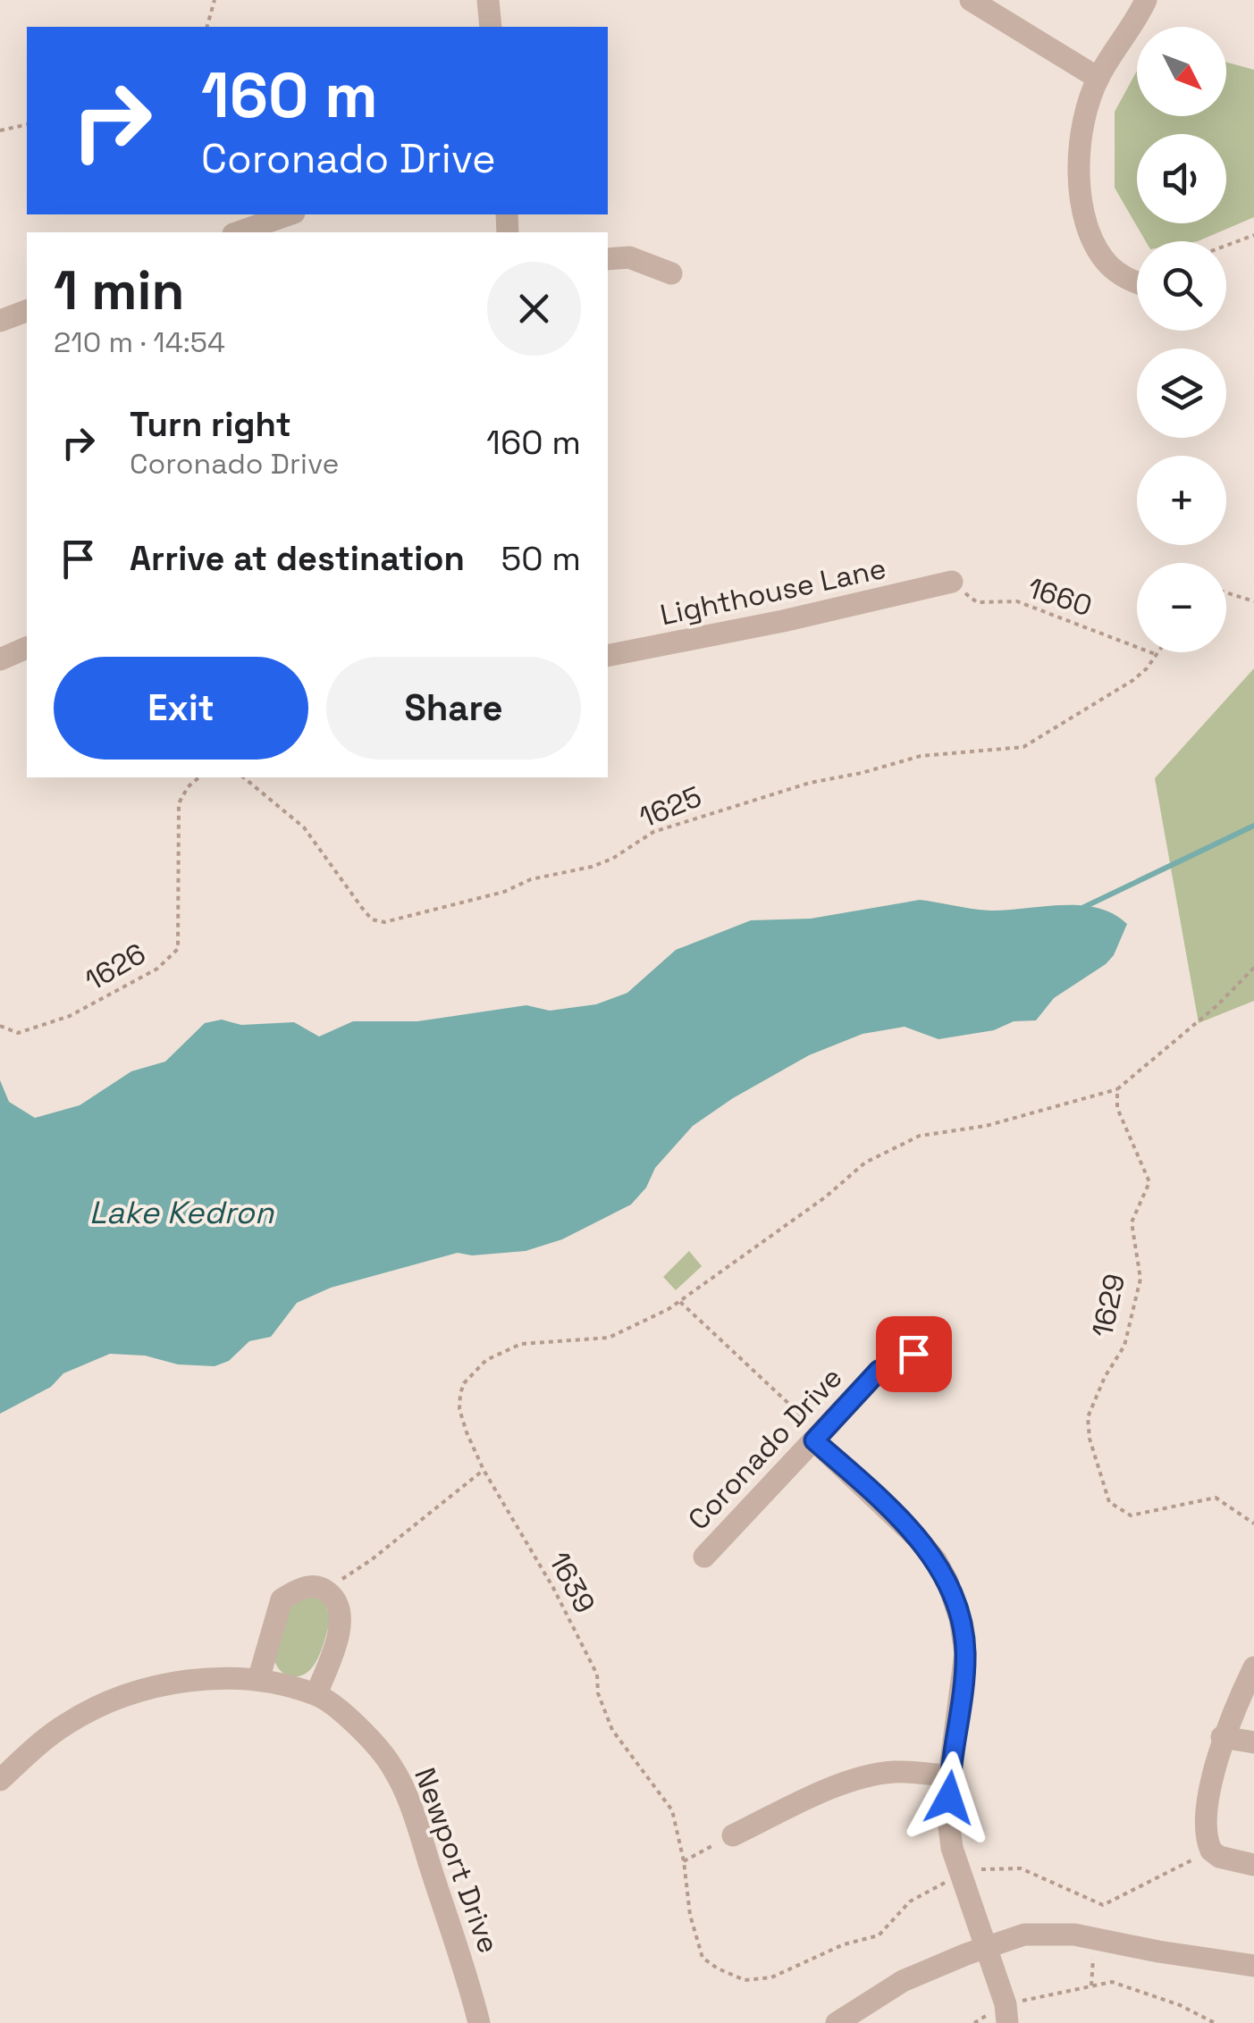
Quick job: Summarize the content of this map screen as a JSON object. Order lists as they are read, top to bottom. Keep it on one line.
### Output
{"streets":{"street":["Lighthouse Lane","Coronado Drive","Newport Drive"],"path":["1660","1625","1626","1629","1639"]},"crossings":[["Lighthouse Lane","1660"],["1660","1625"],["1629","1639"]],"water":["Lake Kedron"],"north":"bottom right","page":{"map_buttons":["+","−"],"turn":["160 m","Coronado Drive"],"heading":["1 min","210 m · 14:54"],"list":[{"name":"Turn right","note":"Coronado Drive","value":"160 m"},{"name":"Arrive at destination","value":"50 m"}],"buttons":["Exit","Share"]}}
